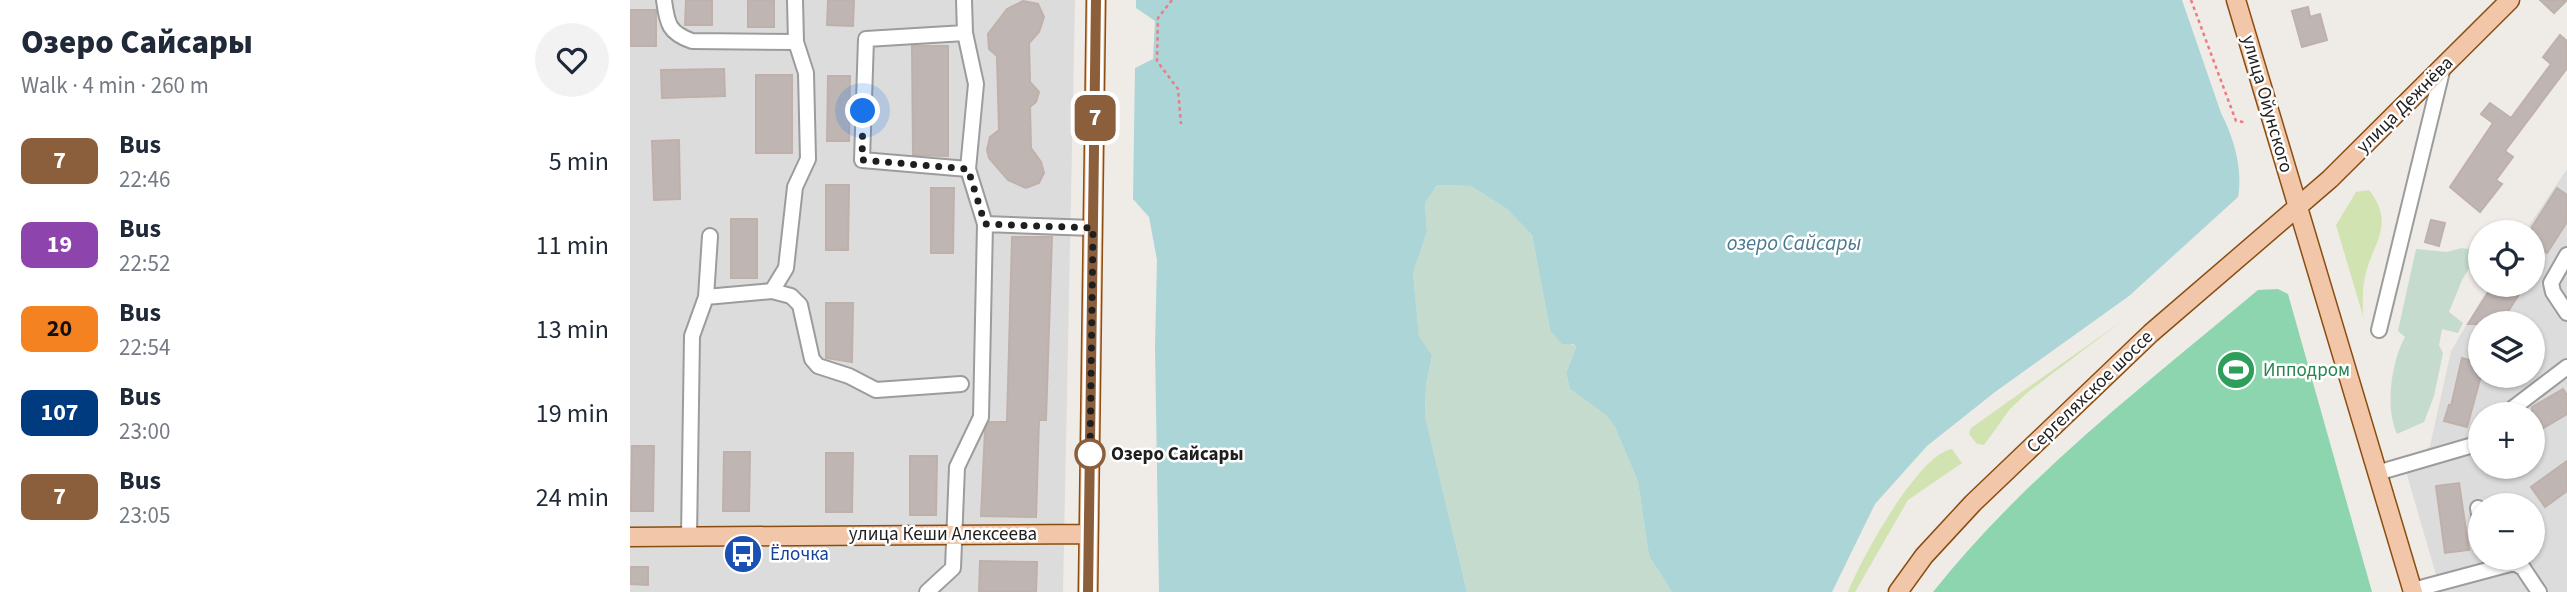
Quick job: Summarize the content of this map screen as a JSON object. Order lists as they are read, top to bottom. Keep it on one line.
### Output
{"streets":{"main road":["улица Ойунского","улица Дежнёва","Сергеляхское шоссе","улица Кеши Алексеева"]},"crossings":[["улица Ойунского","улица Дежнёва"],["улица Ойунского","Сергеляхское шоссе"],["улица Дежнёва","Сергеляхское шоссе"]],"water":["озеро Сайсары"],"places":{"sports":["Ипподром"],"other":["Озеро Сайсары"],"bus stop":["Ёлочка"]},"lines":["bus line 7"],"page":{"heading":["Озеро Сайсары","Walk · 4 min · 260 m"],"on_map":"7","list":[{"mark":"7","name":"Bus","note":"22:46","value":"5 min"},{"mark":"19","name":"Bus","note":"22:52","value":"11 min"},{"mark":"20","name":"Bus","note":"22:54","value":"13 min"},{"mark":"107","name":"Bus","note":"23:00","value":"19 min"},{"mark":"7","name":"Bus","note":"23:05","value":"24 min"}],"map_buttons":["+","−"]}}
